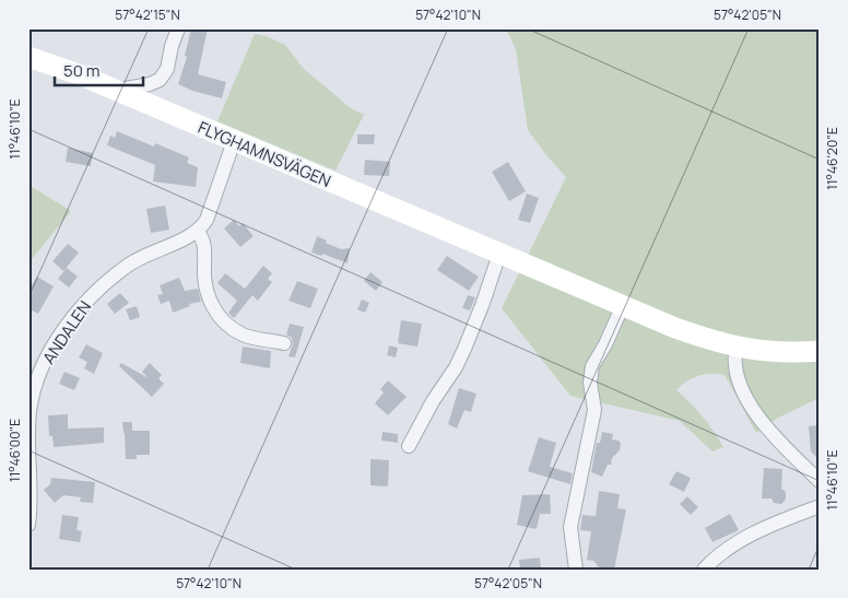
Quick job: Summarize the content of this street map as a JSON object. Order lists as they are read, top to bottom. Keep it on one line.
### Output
{"streets":{"street":["FLYGHAMNSVÄGEN","ANDALEN"]},"scale_bar":"50 m","coordinates":["57°42'15\"N","57°42'10\"N","57°42'05\"N","11°46'10\"E","11°46'20\"E","11°46'00\"E"]}
